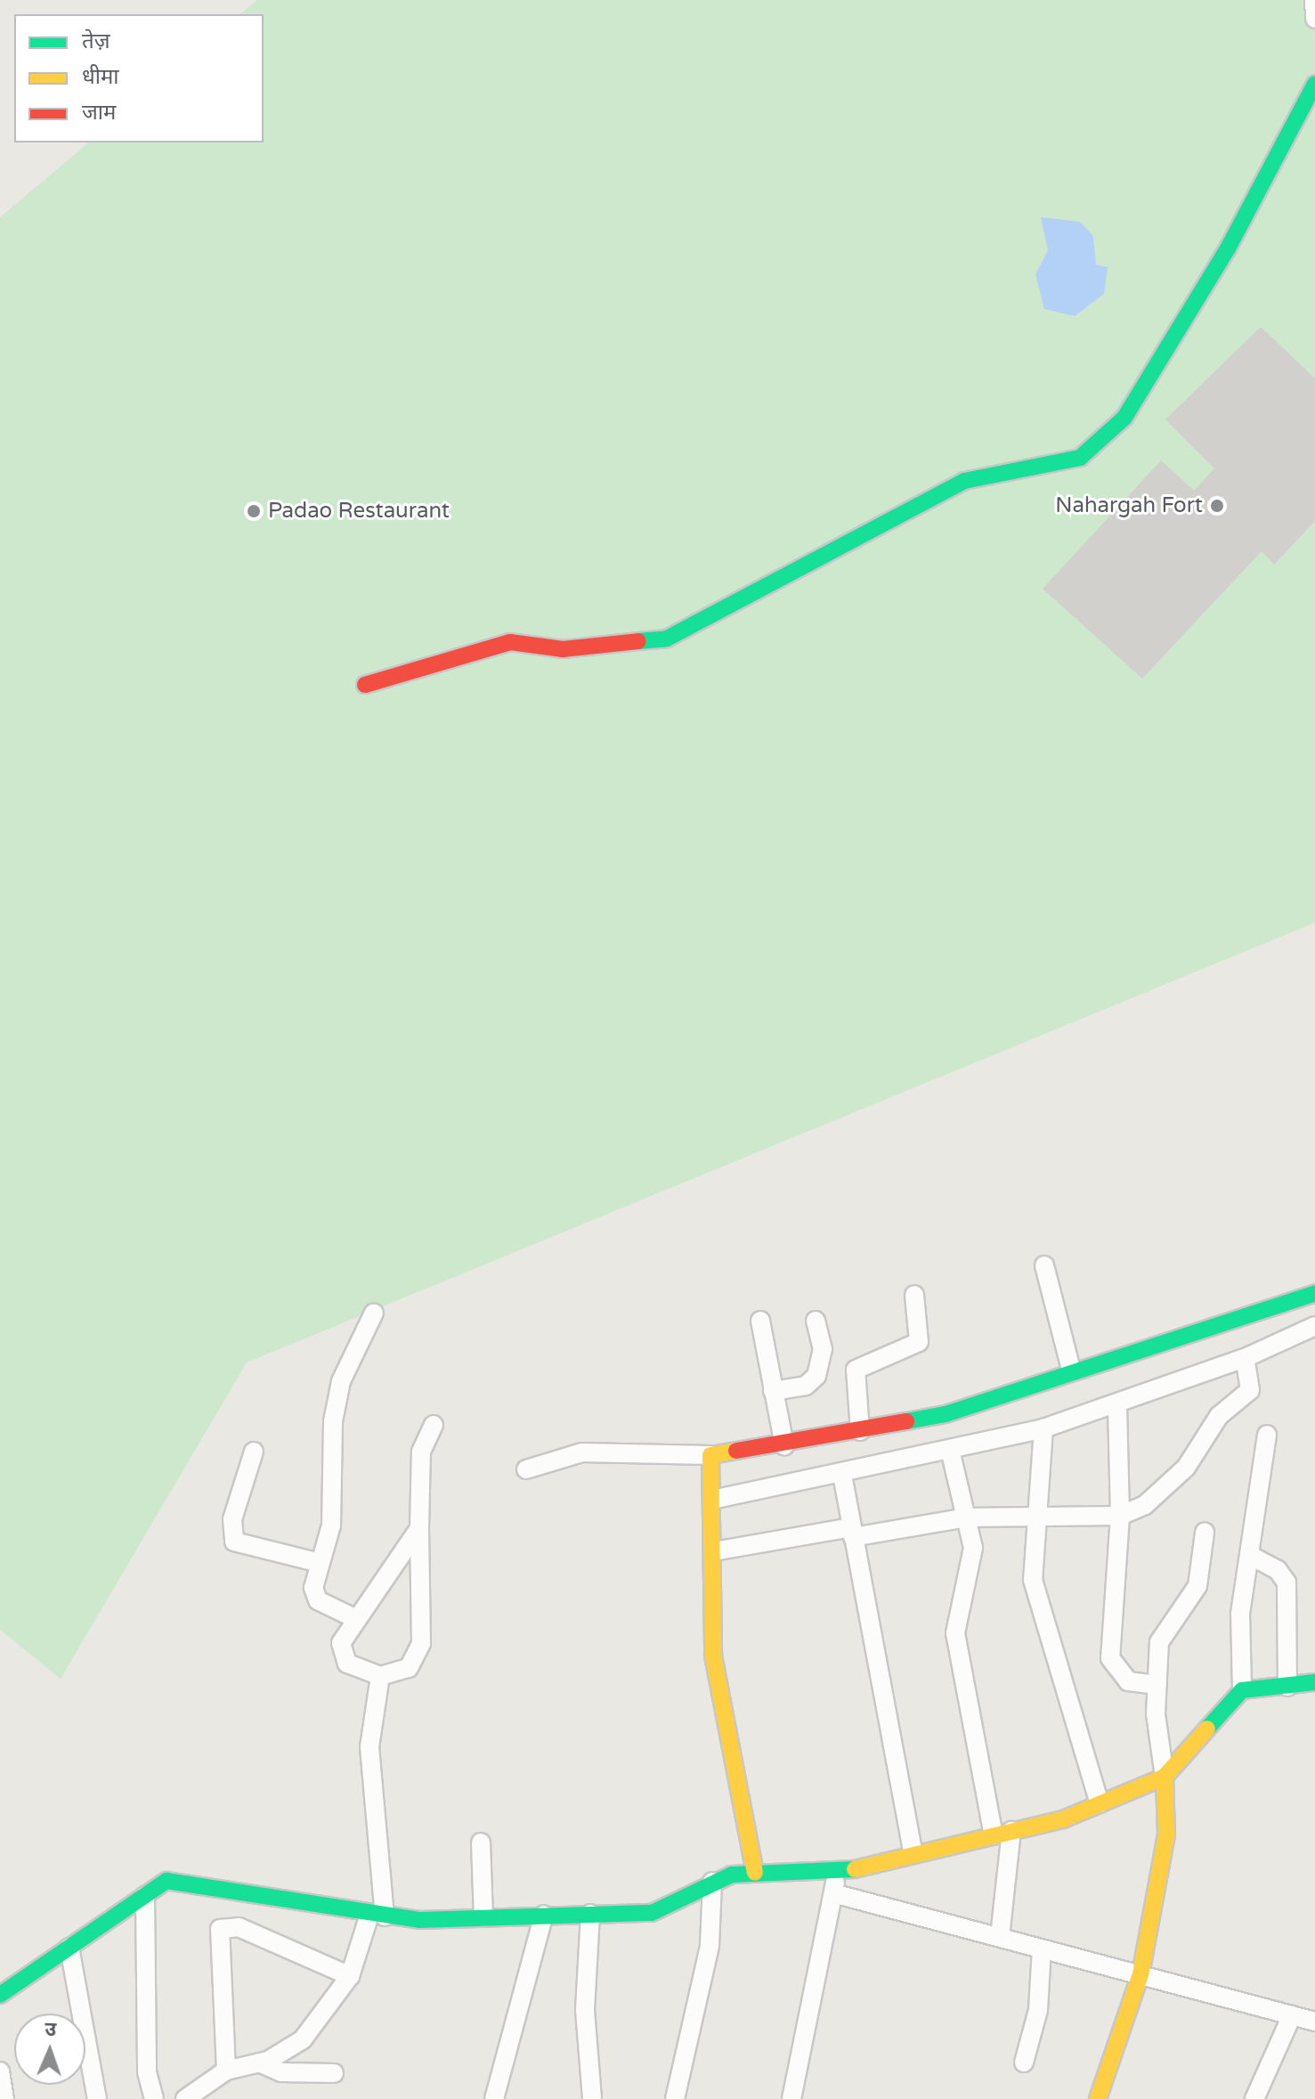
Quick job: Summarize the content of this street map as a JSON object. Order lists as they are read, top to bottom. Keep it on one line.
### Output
{"places":["Nahargah Fort","Padao Restaurant"],"legend":["तेज़","धीमा","जाम"],"north":"top"}
